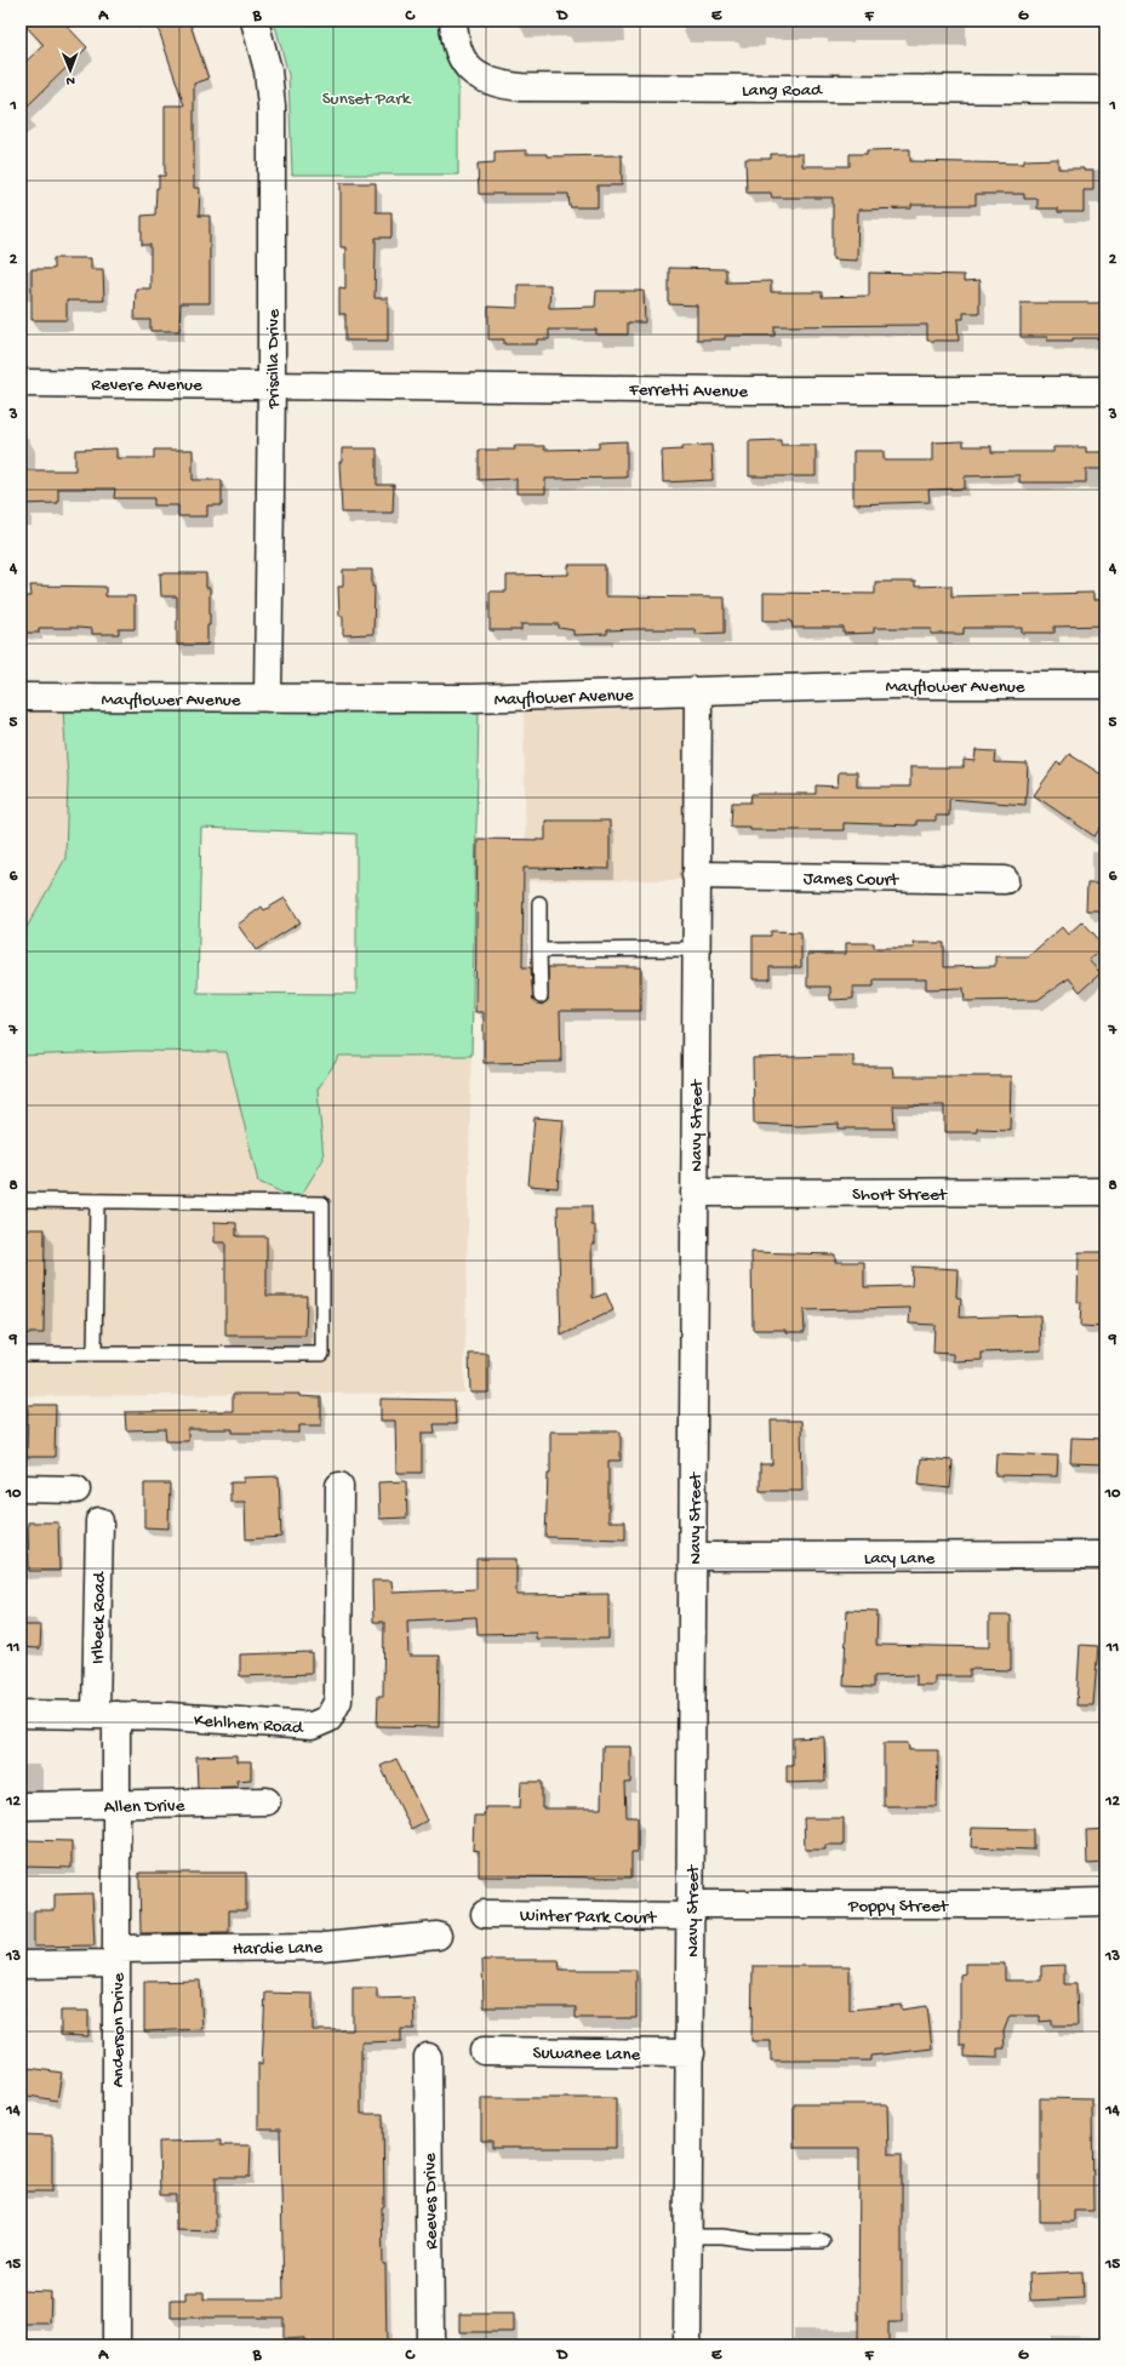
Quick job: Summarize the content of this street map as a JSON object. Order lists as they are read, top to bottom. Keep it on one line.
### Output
{"streets":{"street":["Lang Road","Priscilla Drive","Revere Avenue","Ferretti Avenue","Mayflower Avenue","James Court","Navy Street","Short Street","Lacy Lane","Irlbeck Road","Kehlhem Road","Allen Drive","Poppy Street","Winter Park Court","Hardie Lane","Anderson Drive","Suwanee Lane","Reeves Drive"]},"crossings":[["Priscilla Drive","Revere Avenue"],["Priscilla Drive","Ferretti Avenue"],["Priscilla Drive","Mayflower Avenue"],["Revere Avenue","Ferretti Avenue"],["Mayflower Avenue","Navy Street"],["James Court","Navy Street"],["Navy Street","Short Street"],["Navy Street","Lacy Lane"],["Navy Street","Poppy Street"],["Navy Street","Winter Park Court"],["Navy Street","Suwanee Lane"],["Irlbeck Road","Kehlhem Road"],["Irlbeck Road","Anderson Drive"],["Kehlhem Road","Anderson Drive"],["Allen Drive","Anderson Drive"],["Poppy Street","Winter Park Court"],["Hardie Lane","Anderson Drive"]],"parks":["Sunset Park"],"north":"bottom","grid":{"columns":["A","B","C","D","E","F","G"],"rows":["1","2","3","4","5","6","7","8","9","10","11","12","13","14","15"]}}
